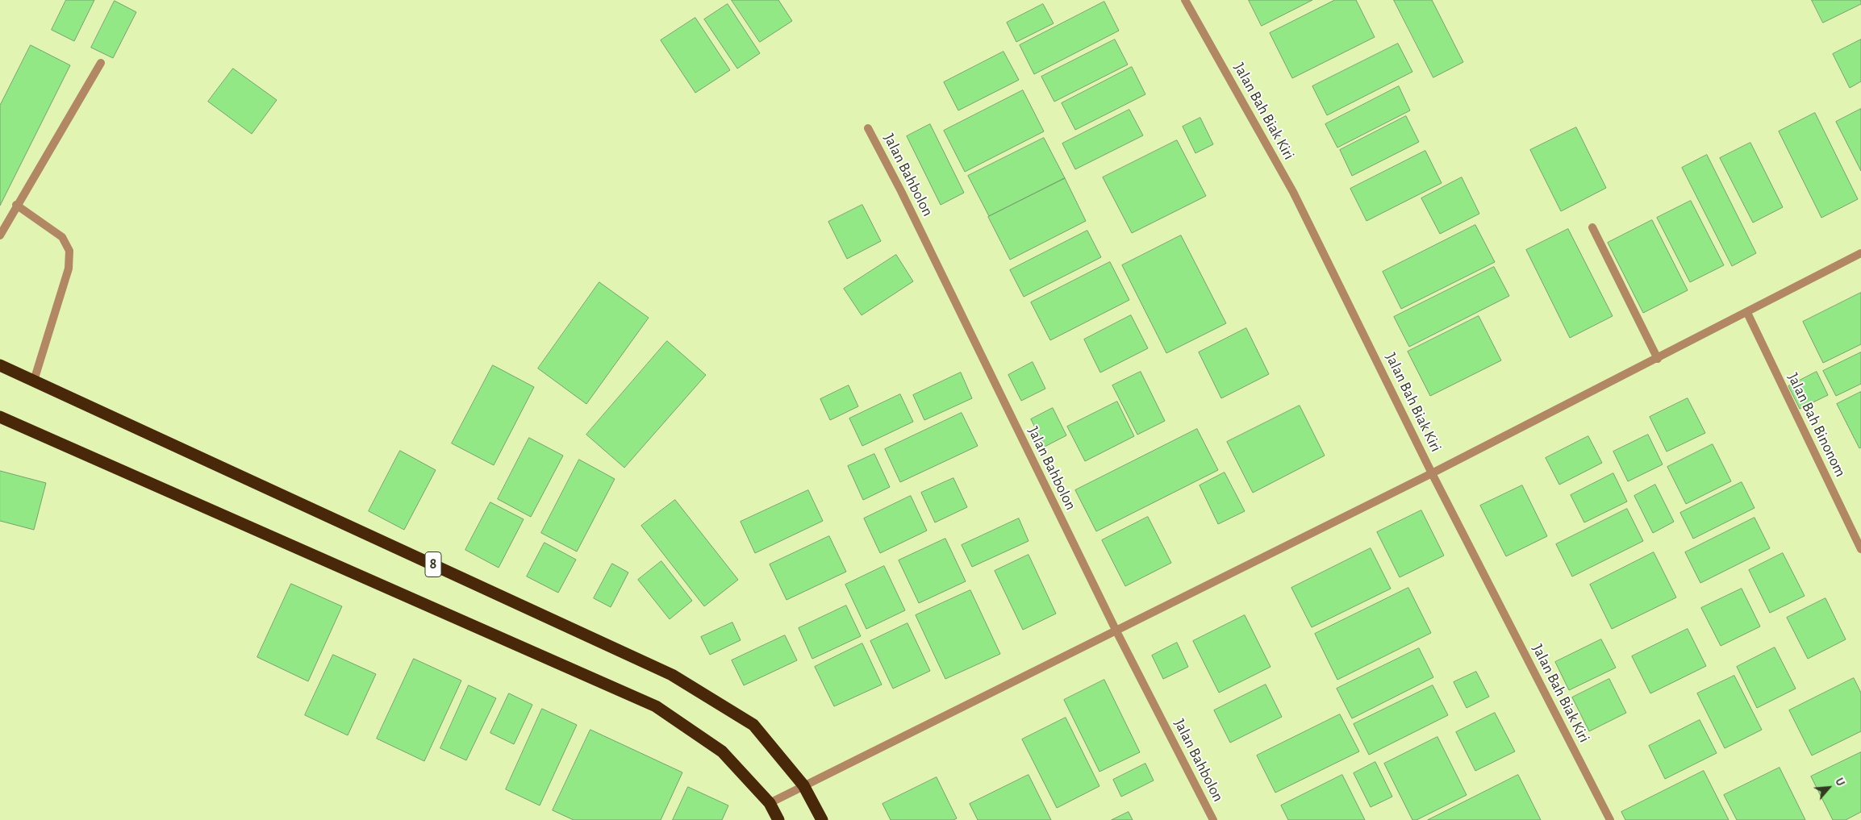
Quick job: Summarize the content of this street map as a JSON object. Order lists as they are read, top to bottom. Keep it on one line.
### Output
{"streets":{"highway":["8"],"street":["Jalan Bah Biak Kiri","Jalan Bahbolon","Jalan Bah Binonom"]},"north":"top right"}
